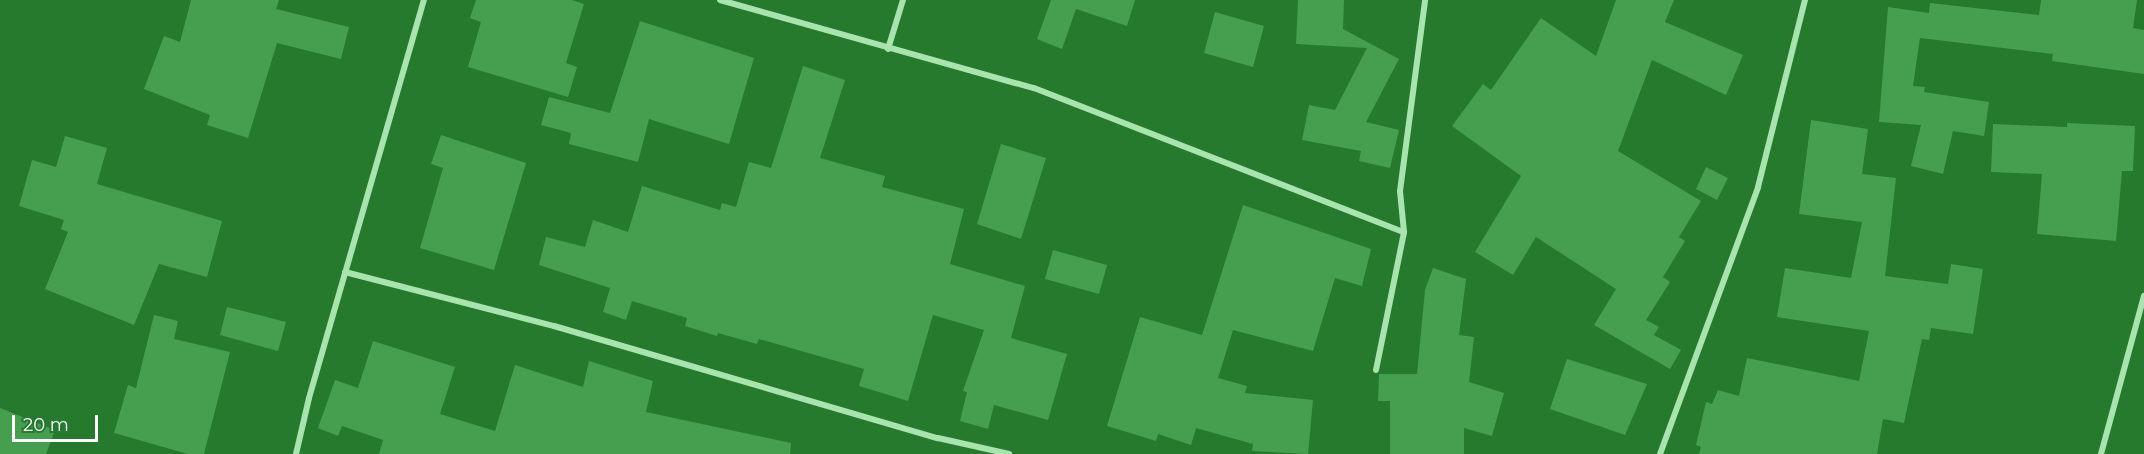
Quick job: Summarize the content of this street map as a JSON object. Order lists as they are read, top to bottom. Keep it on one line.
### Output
{"scale_bar":"20 m"}
